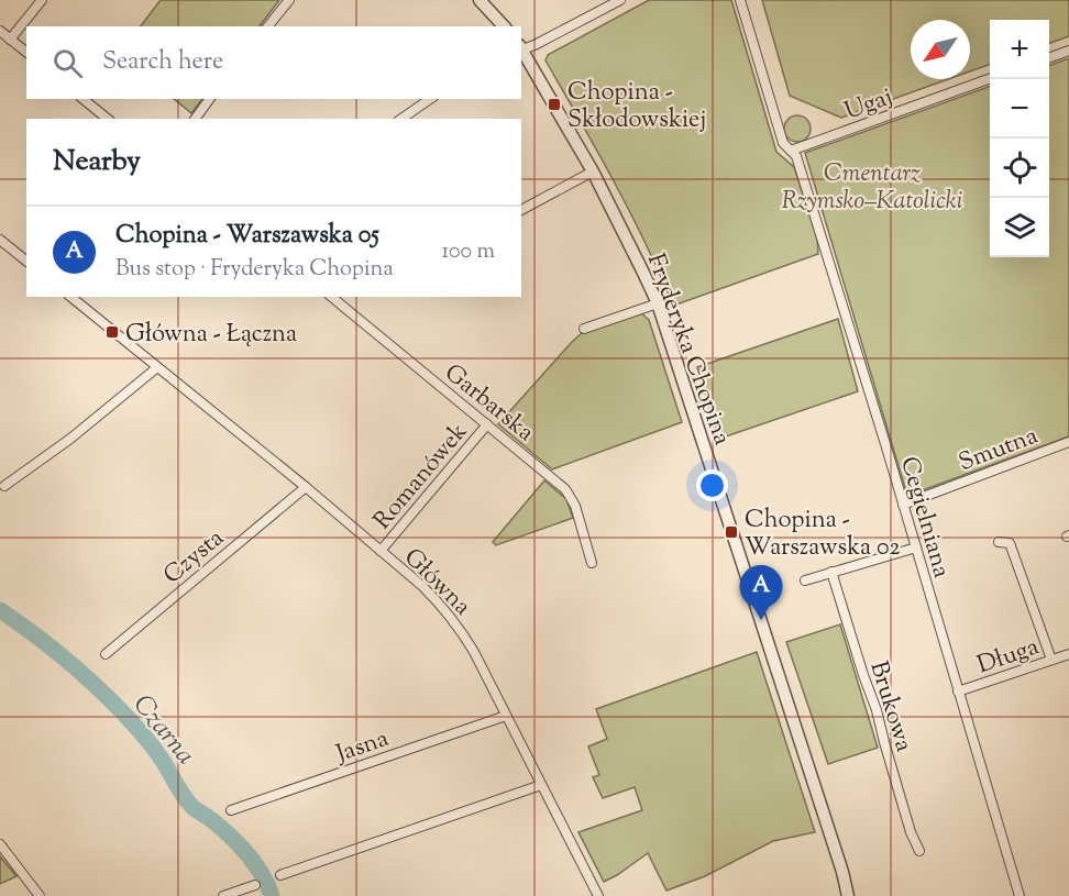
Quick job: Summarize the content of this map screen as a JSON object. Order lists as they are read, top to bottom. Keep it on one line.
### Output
{"streets":{"street":["Ugaj","Fryderyka Chopina","Garbarska","Smutna","Romanówek","Cegielniana","Czysta","Główna","Długa","Brukowa","Jasna"]},"crossings":[["Ugaj","Cegielniana"],["Garbarska","Romanówek"],["Smutna","Cegielniana"],["Romanówek","Główna"],["Cegielniana","Długa"],["Czysta","Główna"],["Główna","Jasna"]],"water":["Czarna"],"parks":["Cmentarz Rzymsko–Katolicki"],"places":{"transit":["Chopina - Skłodowskiej","Główna - Łączna","Chopina - Warszawska 02"]},"north":"bottom left","page":{"map_buttons":["+","−"],"search":"Search here","heading":"Nearby","list":[{"mark":"A","name":"Chopina - Warszawska 05","note":"Bus stop · Fryderyka Chopina","value":"100 m"}],"pins":"A"}}
